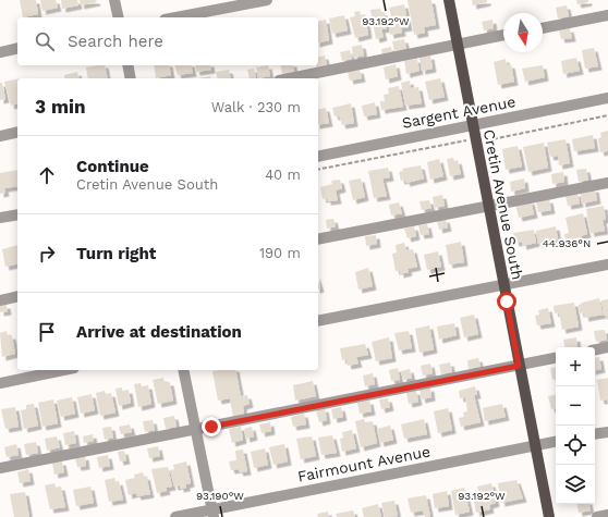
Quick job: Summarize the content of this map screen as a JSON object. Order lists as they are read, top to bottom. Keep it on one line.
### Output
{"streets":{"main road":["Cretin Avenue South"],"street":["Sargent Avenue","Fairmount Avenue"]},"crossings":[["Sargent Avenue","Cretin Avenue South"],["Cretin Avenue South","Fairmount Avenue"]],"north":"bottom","page":{"search":"Search here","heading":["3 min","Walk · 230 m"],"list":[["Continue","Cretin Avenue South","40 m"],["Turn right","190 m"],"Arrive at destination"],"map_buttons":["+","−"]},"coordinates":["93.192°W","44.936°N","93.190°W"]}
